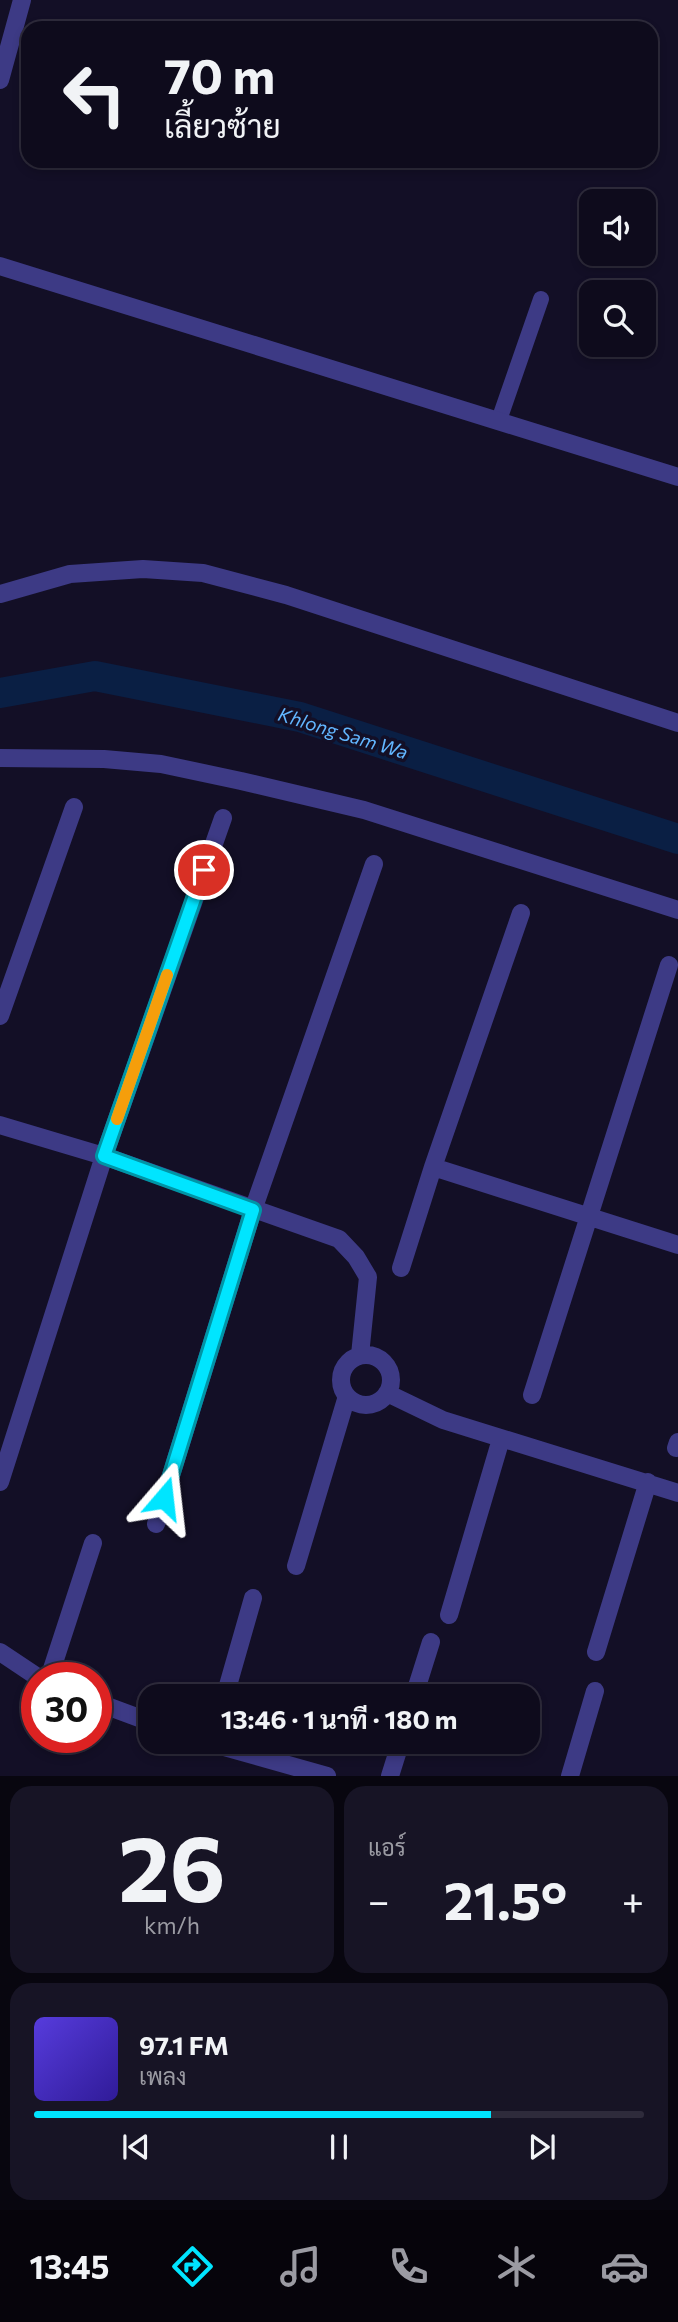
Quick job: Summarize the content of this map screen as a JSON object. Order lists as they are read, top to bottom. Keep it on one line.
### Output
{"water":["Khlong Sam Wa"],"page":{"turn":["70 m","เลี้ยวซ้าย"],"limit":"30","trip":"13:46 · 1 นาที · 180 m","tile":[["26","km/h"],"แอร์"],"heat":["−","21.5°","+"],"song":["97.1 FM","เพลง"],"tabs":"13:45"}}
